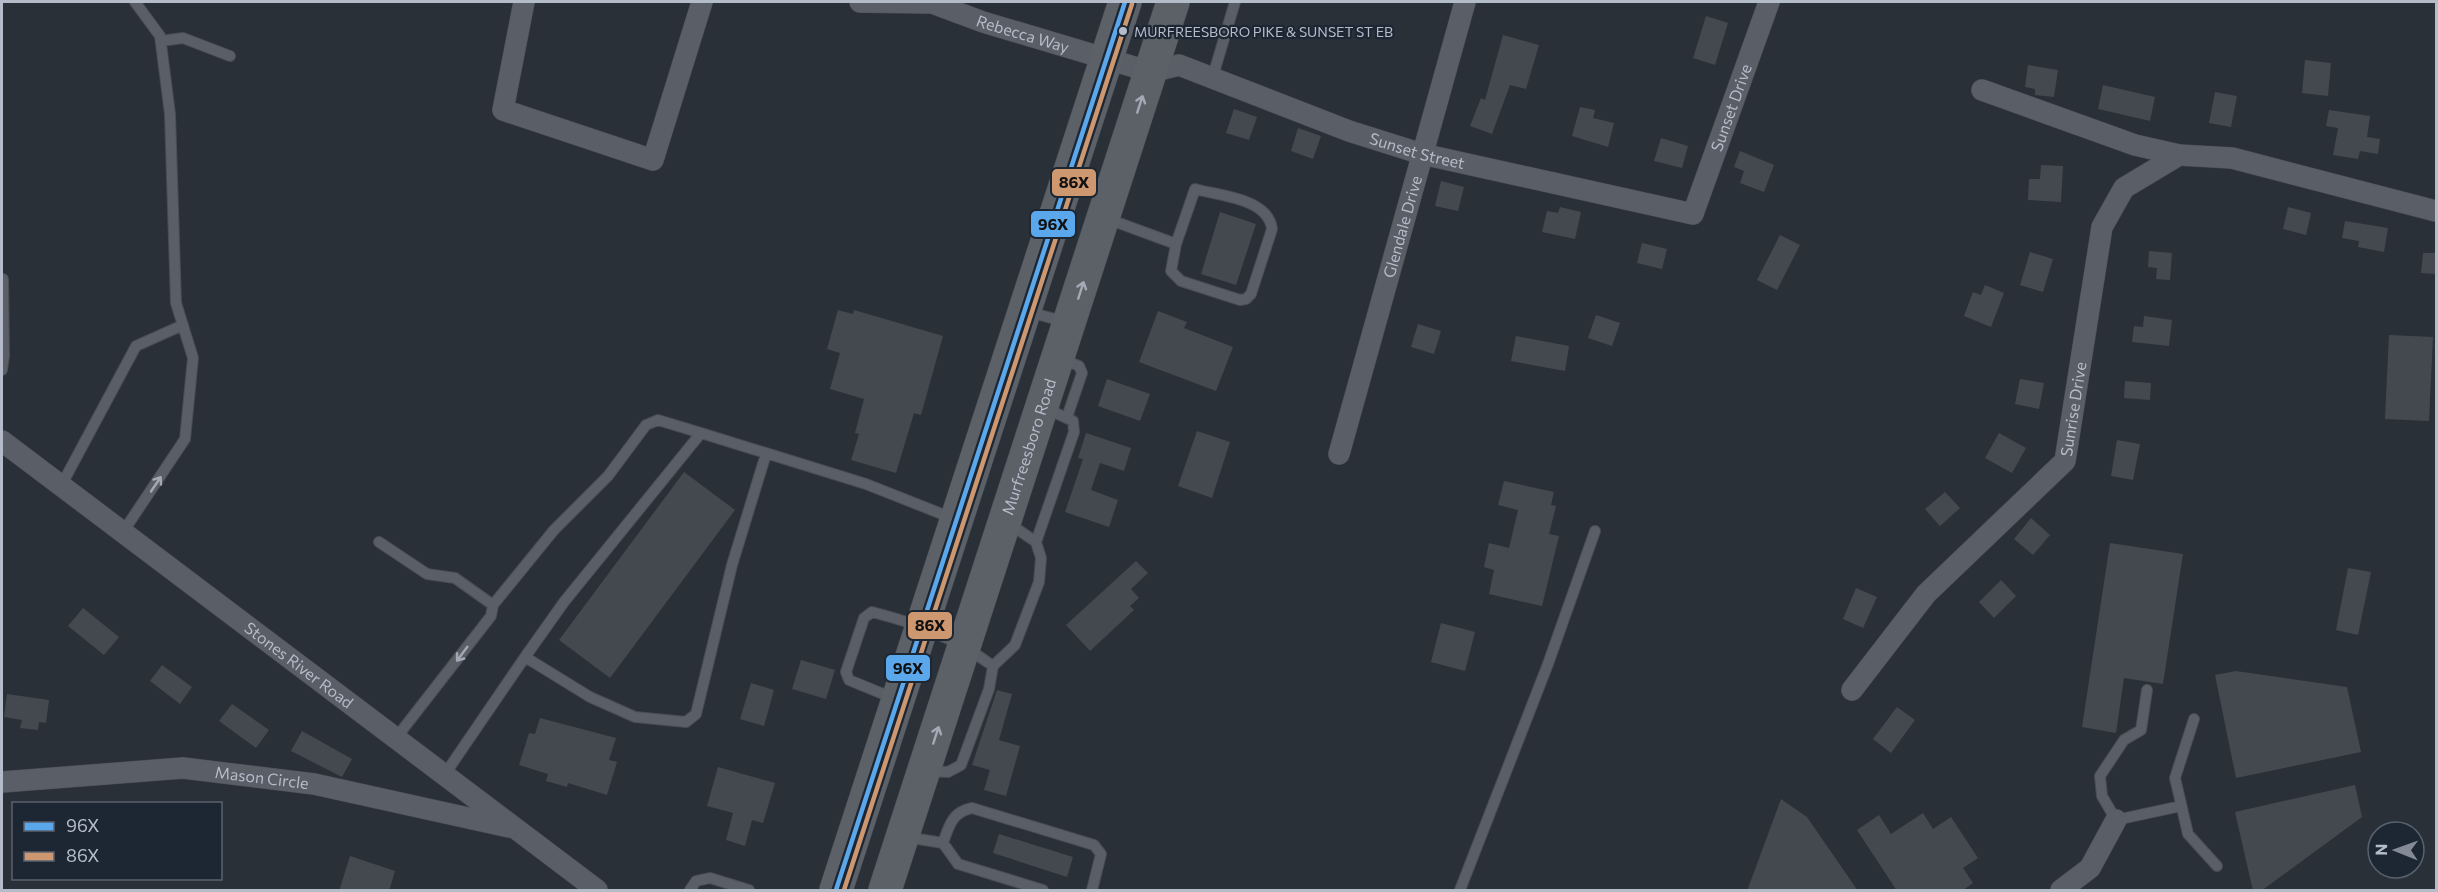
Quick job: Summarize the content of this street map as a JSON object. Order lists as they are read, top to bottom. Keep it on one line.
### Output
{"streets":{"main road":["Murfreesboro Road"],"street":["Rebecca Way","Sunset Drive","Sunset Street","Glendale Drive","Sunrise Drive","Stones River Road","Mason Circle"]},"crossings":[["Rebecca Way","Sunset Street"],["Rebecca Way","Murfreesboro Road"],["Sunset Drive","Sunset Street"],["Sunset Street","Glendale Drive"],["Sunset Street","Murfreesboro Road"],["Stones River Road","Mason Circle"]],"places":["MURFREESBORO PIKE & SUNSET ST EB"],"lines":["transit line 96X","transit line 86X"],"legend":["96X","86X"],"north":"left"}
